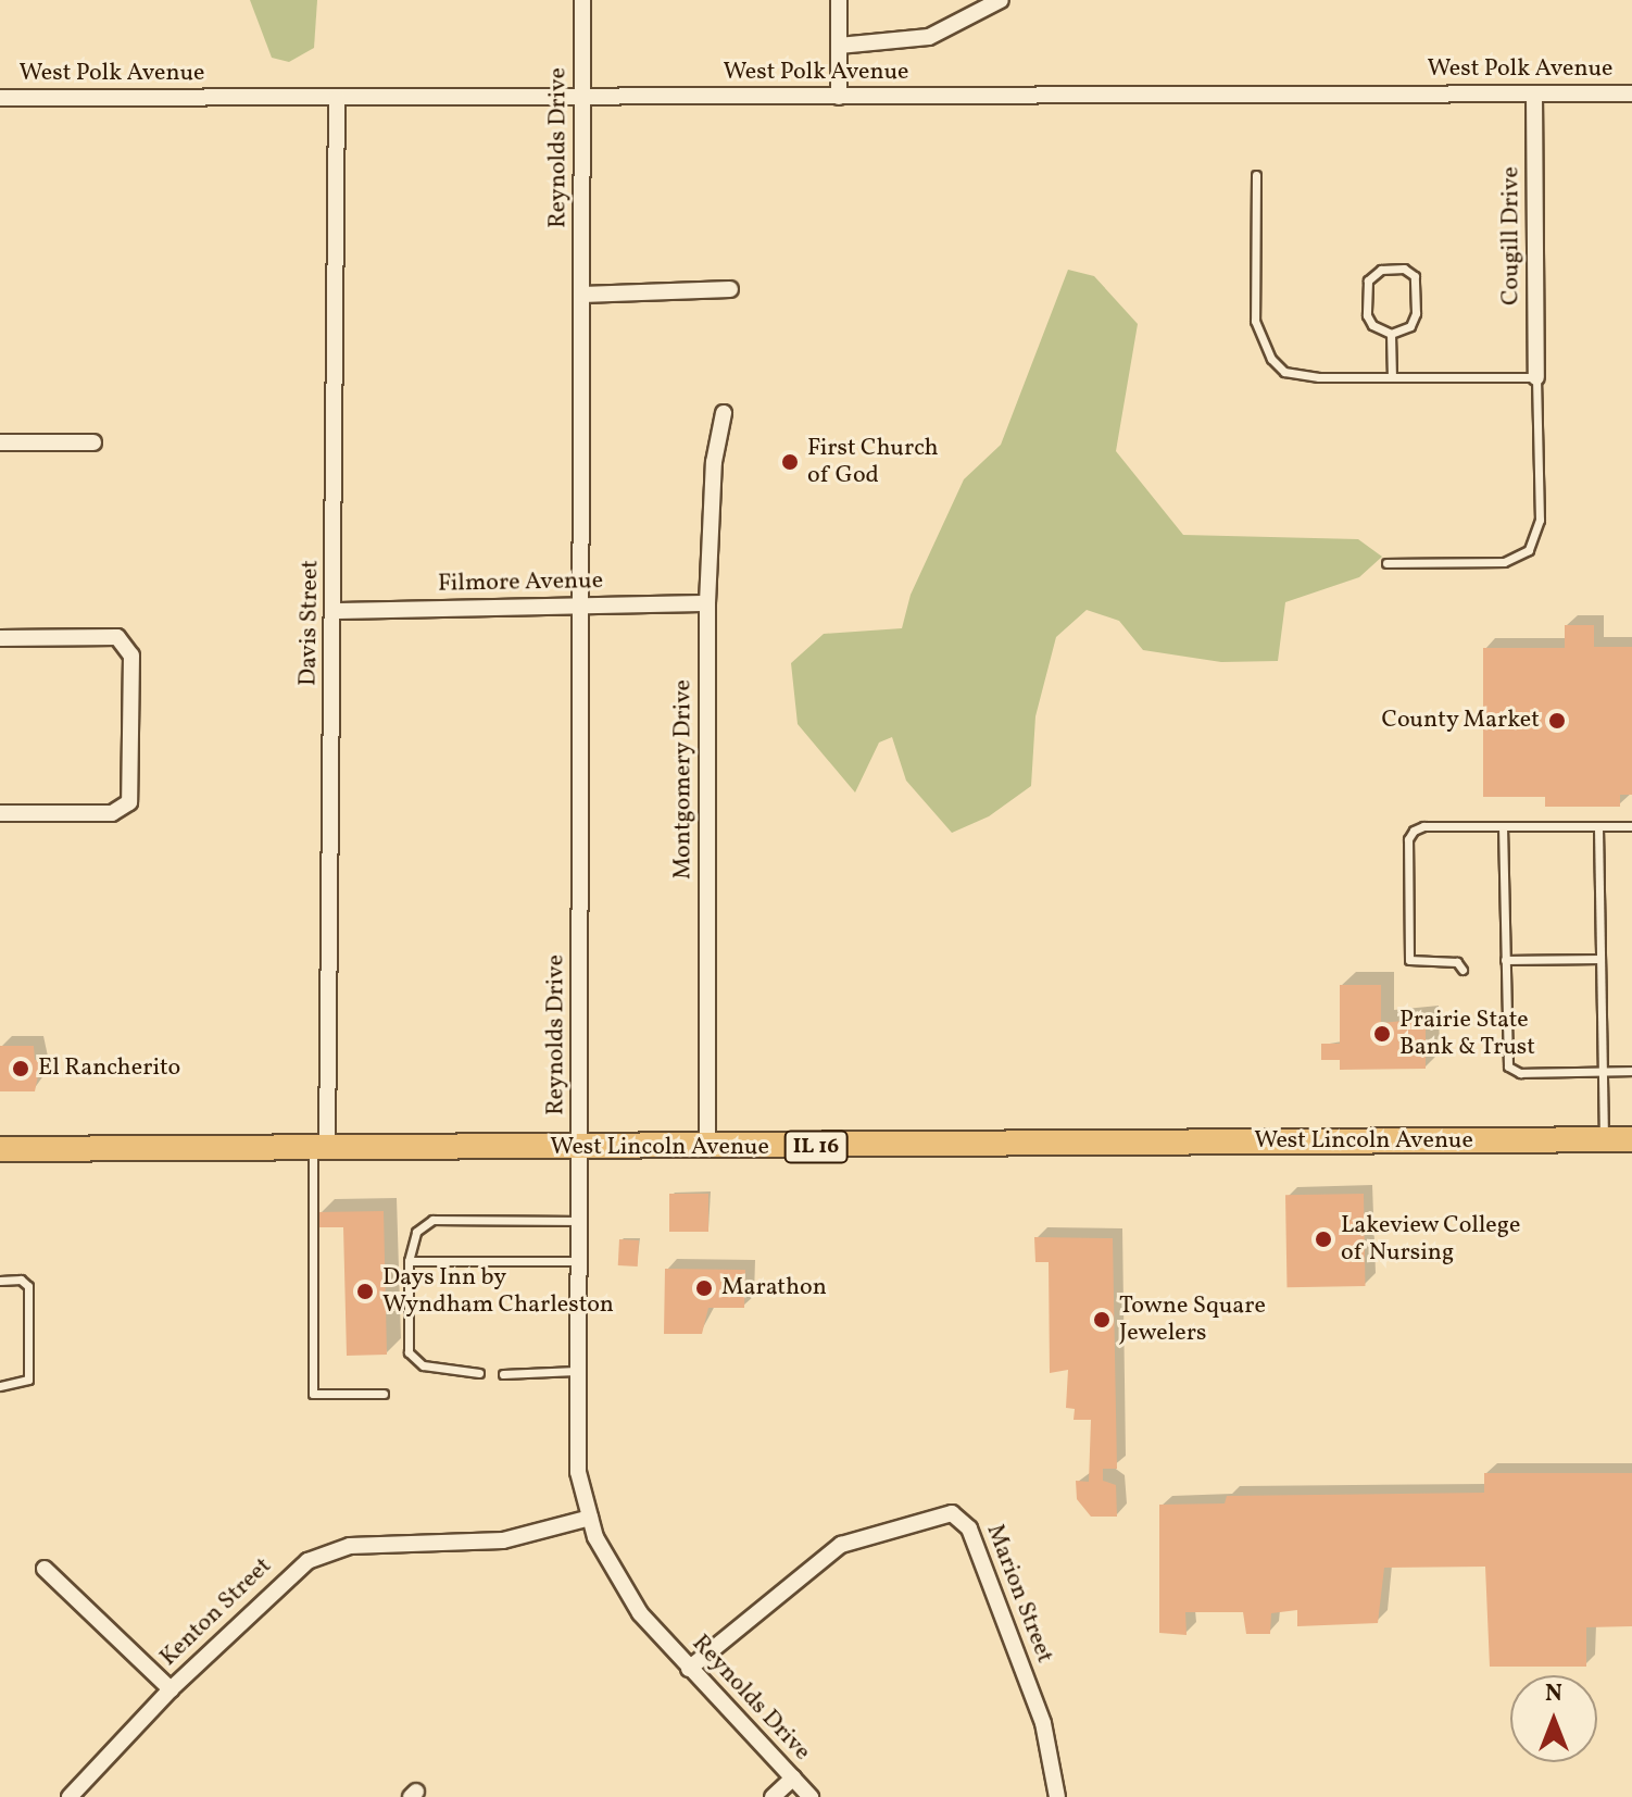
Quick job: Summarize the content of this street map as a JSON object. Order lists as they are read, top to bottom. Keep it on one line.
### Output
{"streets":{"main road":["West Lincoln Avenue","IL 16"],"street":["West Polk Avenue","Reynolds Drive","Cougill Drive","Filmore Avenue","Davis Street","Montgomery Drive","Marion Street","Kenton Street"]},"crossings":[["West Polk Avenue","Reynolds Drive"],["West Polk Avenue","Cougill Drive"],["West Polk Avenue","Davis Street"],["Reynolds Drive","Filmore Avenue"],["Reynolds Drive","West Lincoln Avenue"],["Reynolds Drive","Marion Street"],["Reynolds Drive","Kenton Street"],["Filmore Avenue","Davis Street"],["Filmore Avenue","Montgomery Drive"],["Davis Street","West Lincoln Avenue"],["Montgomery Drive","West Lincoln Avenue"]],"places":["First Church of God","County Market","Prairie State Bank & Trust","El Rancherito","Lakeview College of Nursing","Marathon","Days Inn by Wyndham Charleston","Towne Square Jewelers"],"north":"top"}
